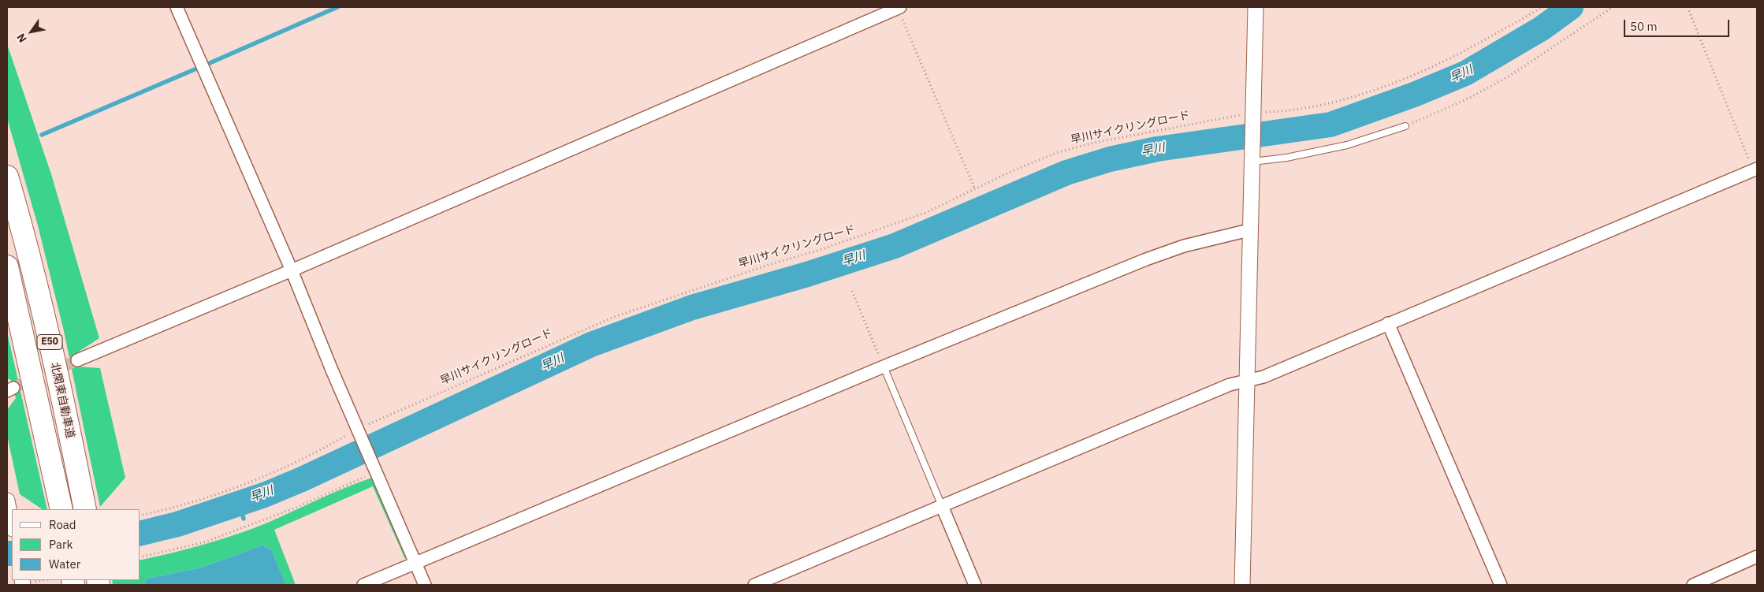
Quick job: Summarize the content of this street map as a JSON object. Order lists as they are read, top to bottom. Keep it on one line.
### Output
{"streets":{"highway":["E50","北関東自動車道"],"path":["早川サイクリングロード"]},"water":["早川"],"legend":["Road","Park","Water"],"scale_bar":"50 m","north":"bottom left"}
